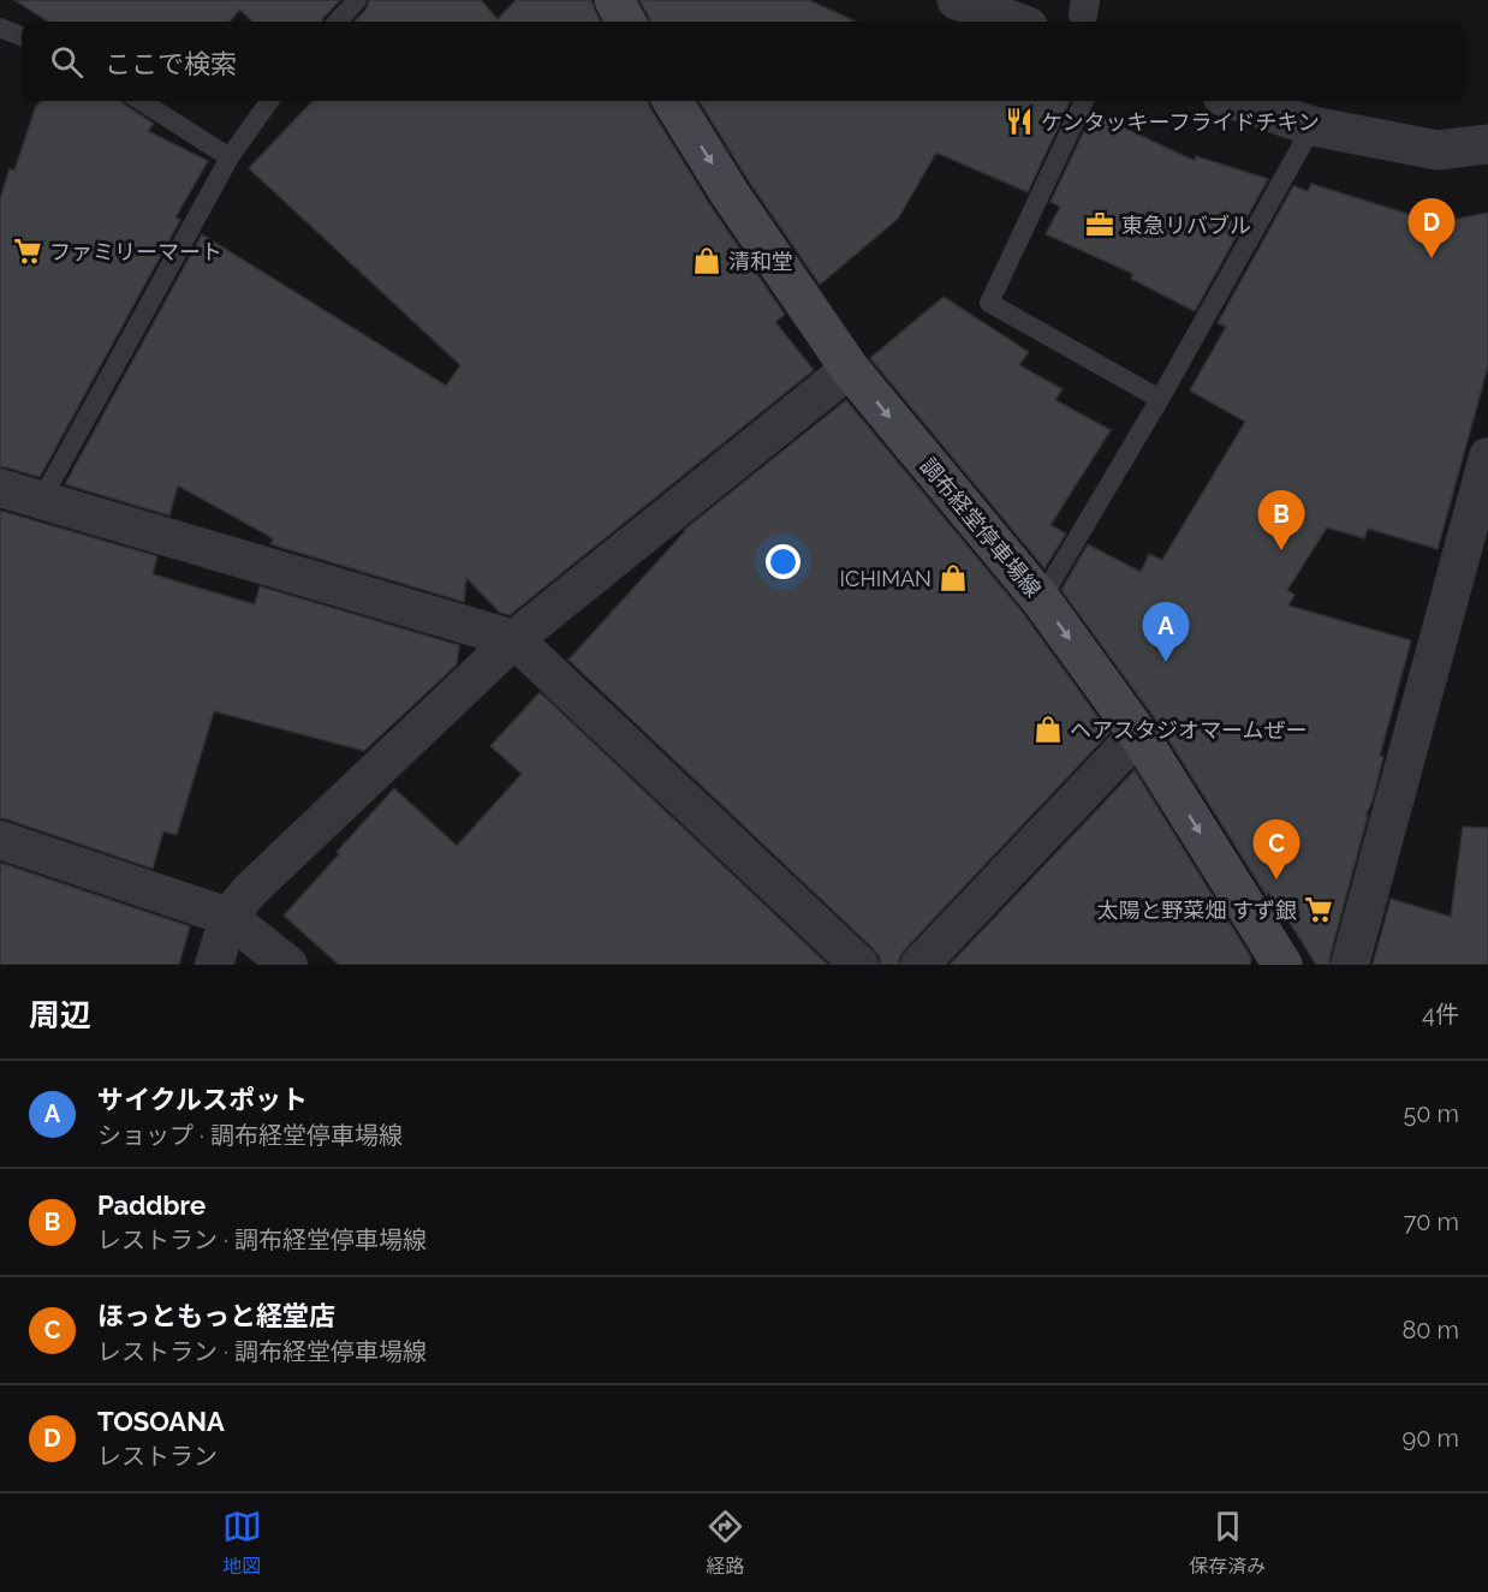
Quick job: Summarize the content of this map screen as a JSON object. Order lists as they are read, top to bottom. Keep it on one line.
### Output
{"streets":{"main road":["調布経堂停車場線"]},"one_way":["調布経堂停車場線"],"places":{"restaurant":["ケンタッキーフライドチキン"],"office":["東急リバブル"],"supermarket":["ファミリーマート","太陽と野菜畑 すず銀"],"shop":["清和堂","ICHIMAN","ヘアスタジオマームぜー"]},"page":{"search":"ここで検索","pins":["D","B","A","C"],"heading":["周辺","4件"],"list":[{"mark":"A","name":"サイクルスポット","note":"ショップ · 調布経堂停車場線","value":"50 m"},{"mark":"B","name":"Paddbre","note":"レストラン · 調布経堂停車場線","value":"70 m"},{"mark":"C","name":"ほっともっと経堂店","note":"レストラン · 調布経堂停車場線","value":"80 m"},{"mark":"D","name":"TOSOANA","note":"レストラン","value":"90 m"}],"nav":["地図","経路","保存済み"]}}
